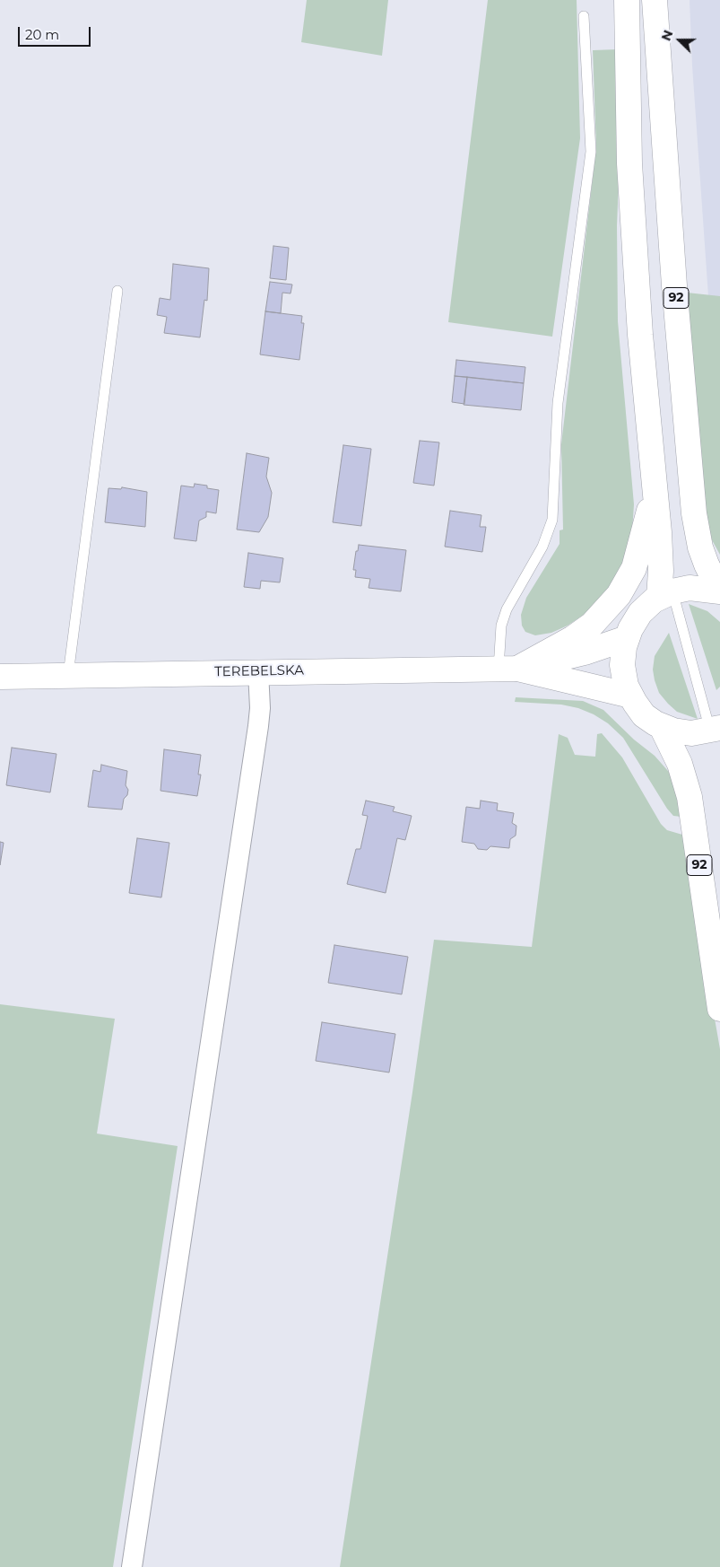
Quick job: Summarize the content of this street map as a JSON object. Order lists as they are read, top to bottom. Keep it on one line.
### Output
{"streets":{"main road":["92","TEREBELSKA"]},"crossings":[["92","TEREBELSKA"]],"scale_bar":"20 m","north":"left"}
